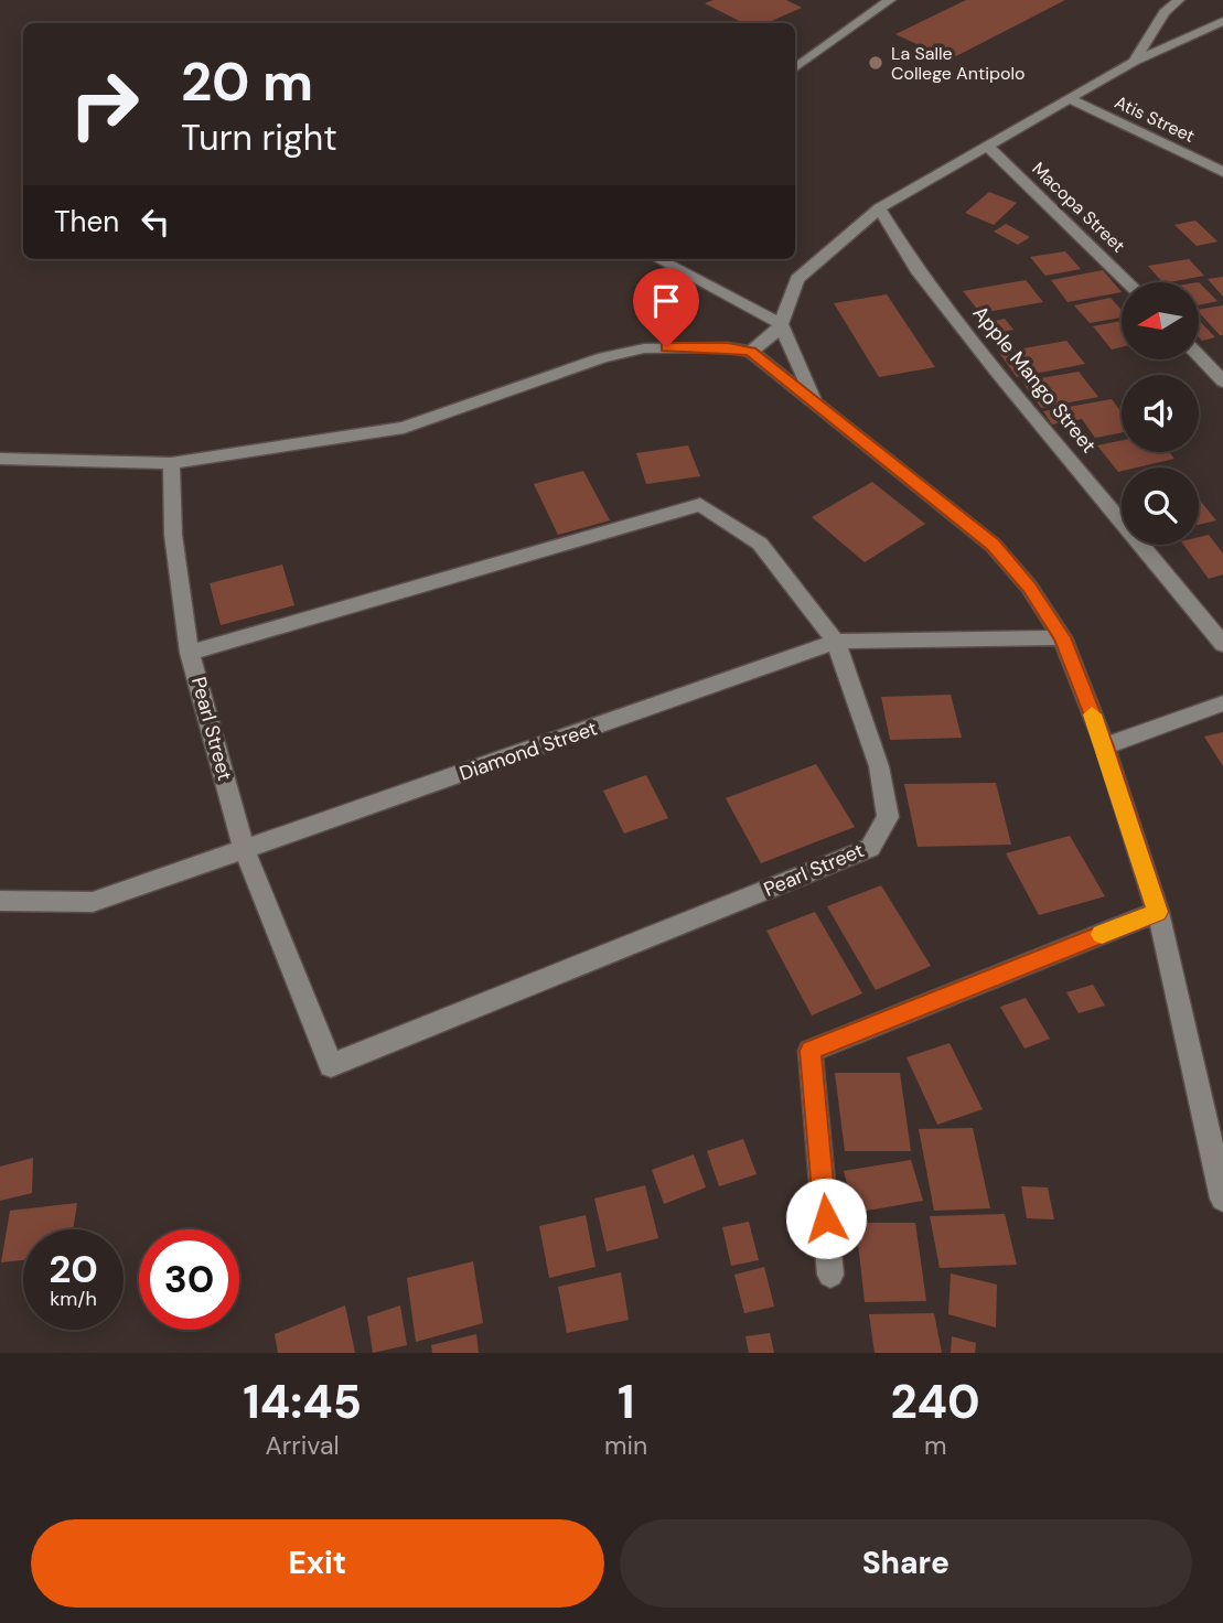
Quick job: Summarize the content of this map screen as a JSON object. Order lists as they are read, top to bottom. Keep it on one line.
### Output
{"streets":{"street":["Atis Street","Macopa Street","Apple Mango Street","Pearl Street","Diamond Street"]},"crossings":[["Pearl Street","Diamond Street"]],"places":["La Salle College Antipolo"],"north":"left","page":{"turn":["20 m","Turn right"],"then":"Then","speed":"20 km/h","limit":"30","eta":["14:45","Arrival","1","min","240","m"],"buttons":["Exit","Share"]}}
